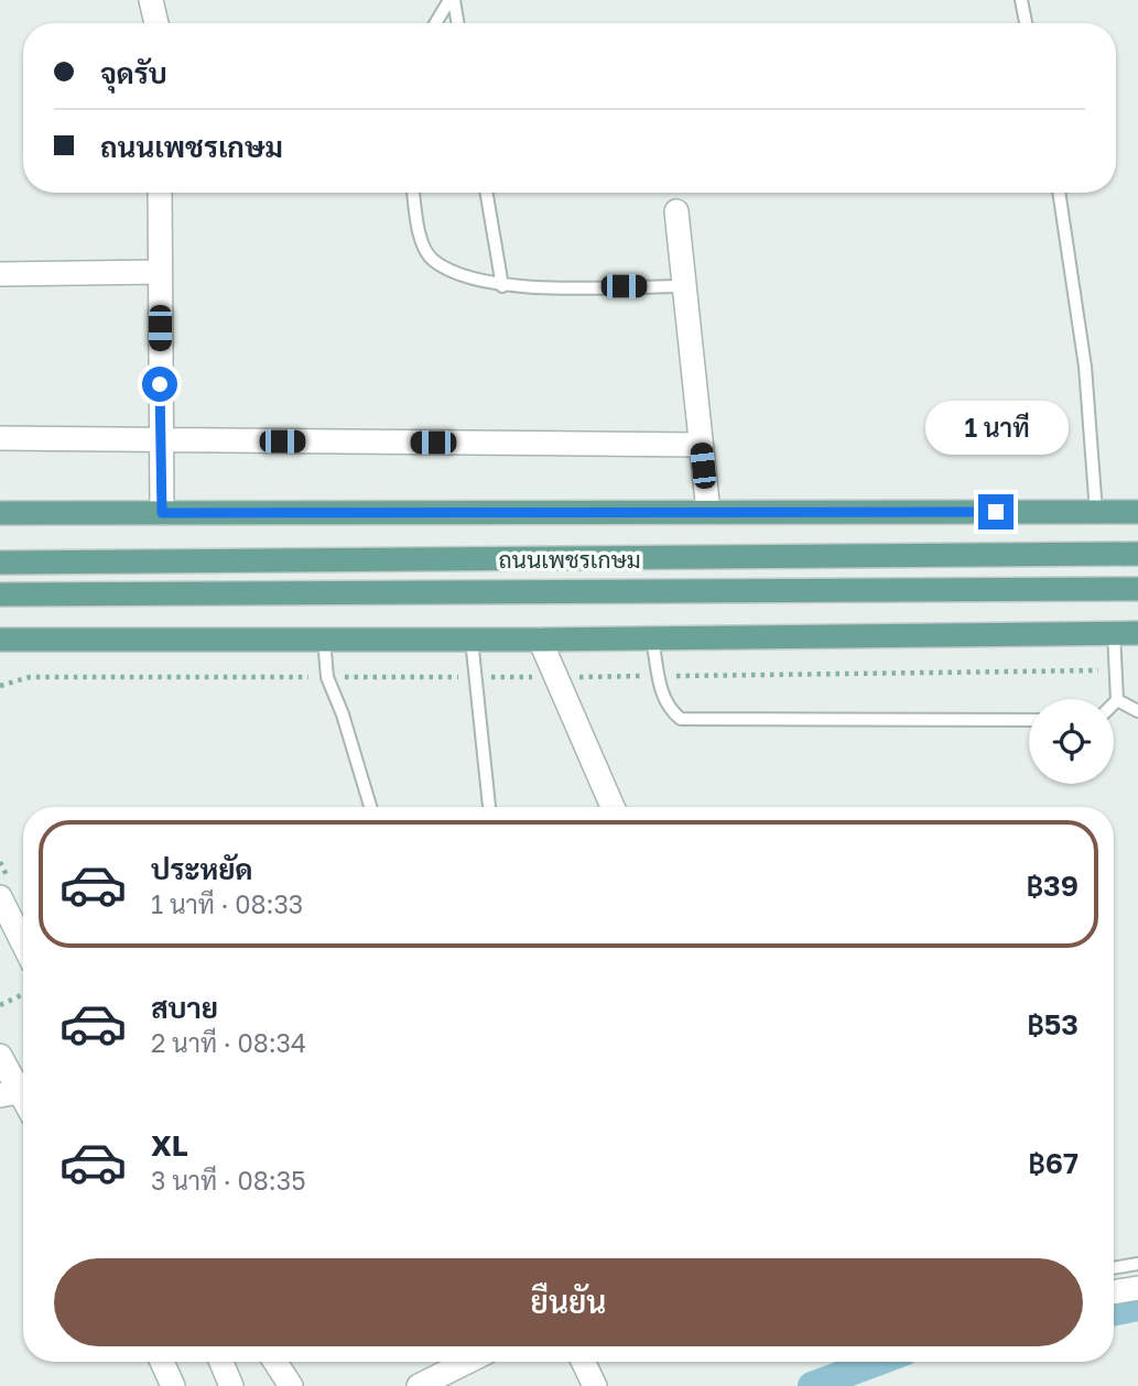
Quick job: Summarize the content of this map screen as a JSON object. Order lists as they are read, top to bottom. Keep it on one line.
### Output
{"streets":{"main road":["ถนนเพชรเกษม"]},"page":{"banner":["จุดรับ","ถนนเพชรเกษม"],"bubble":"1 นาที","list":[{"name":"ประหยัด","note":"1 นาที · 08:33","value":"฿39"},{"name":"สบาย","note":"2 นาที · 08:34","value":"฿53"},{"name":"XL","note":"3 นาที · 08:35","value":"฿67"}],"buttons":"ยืนยัน"}}
